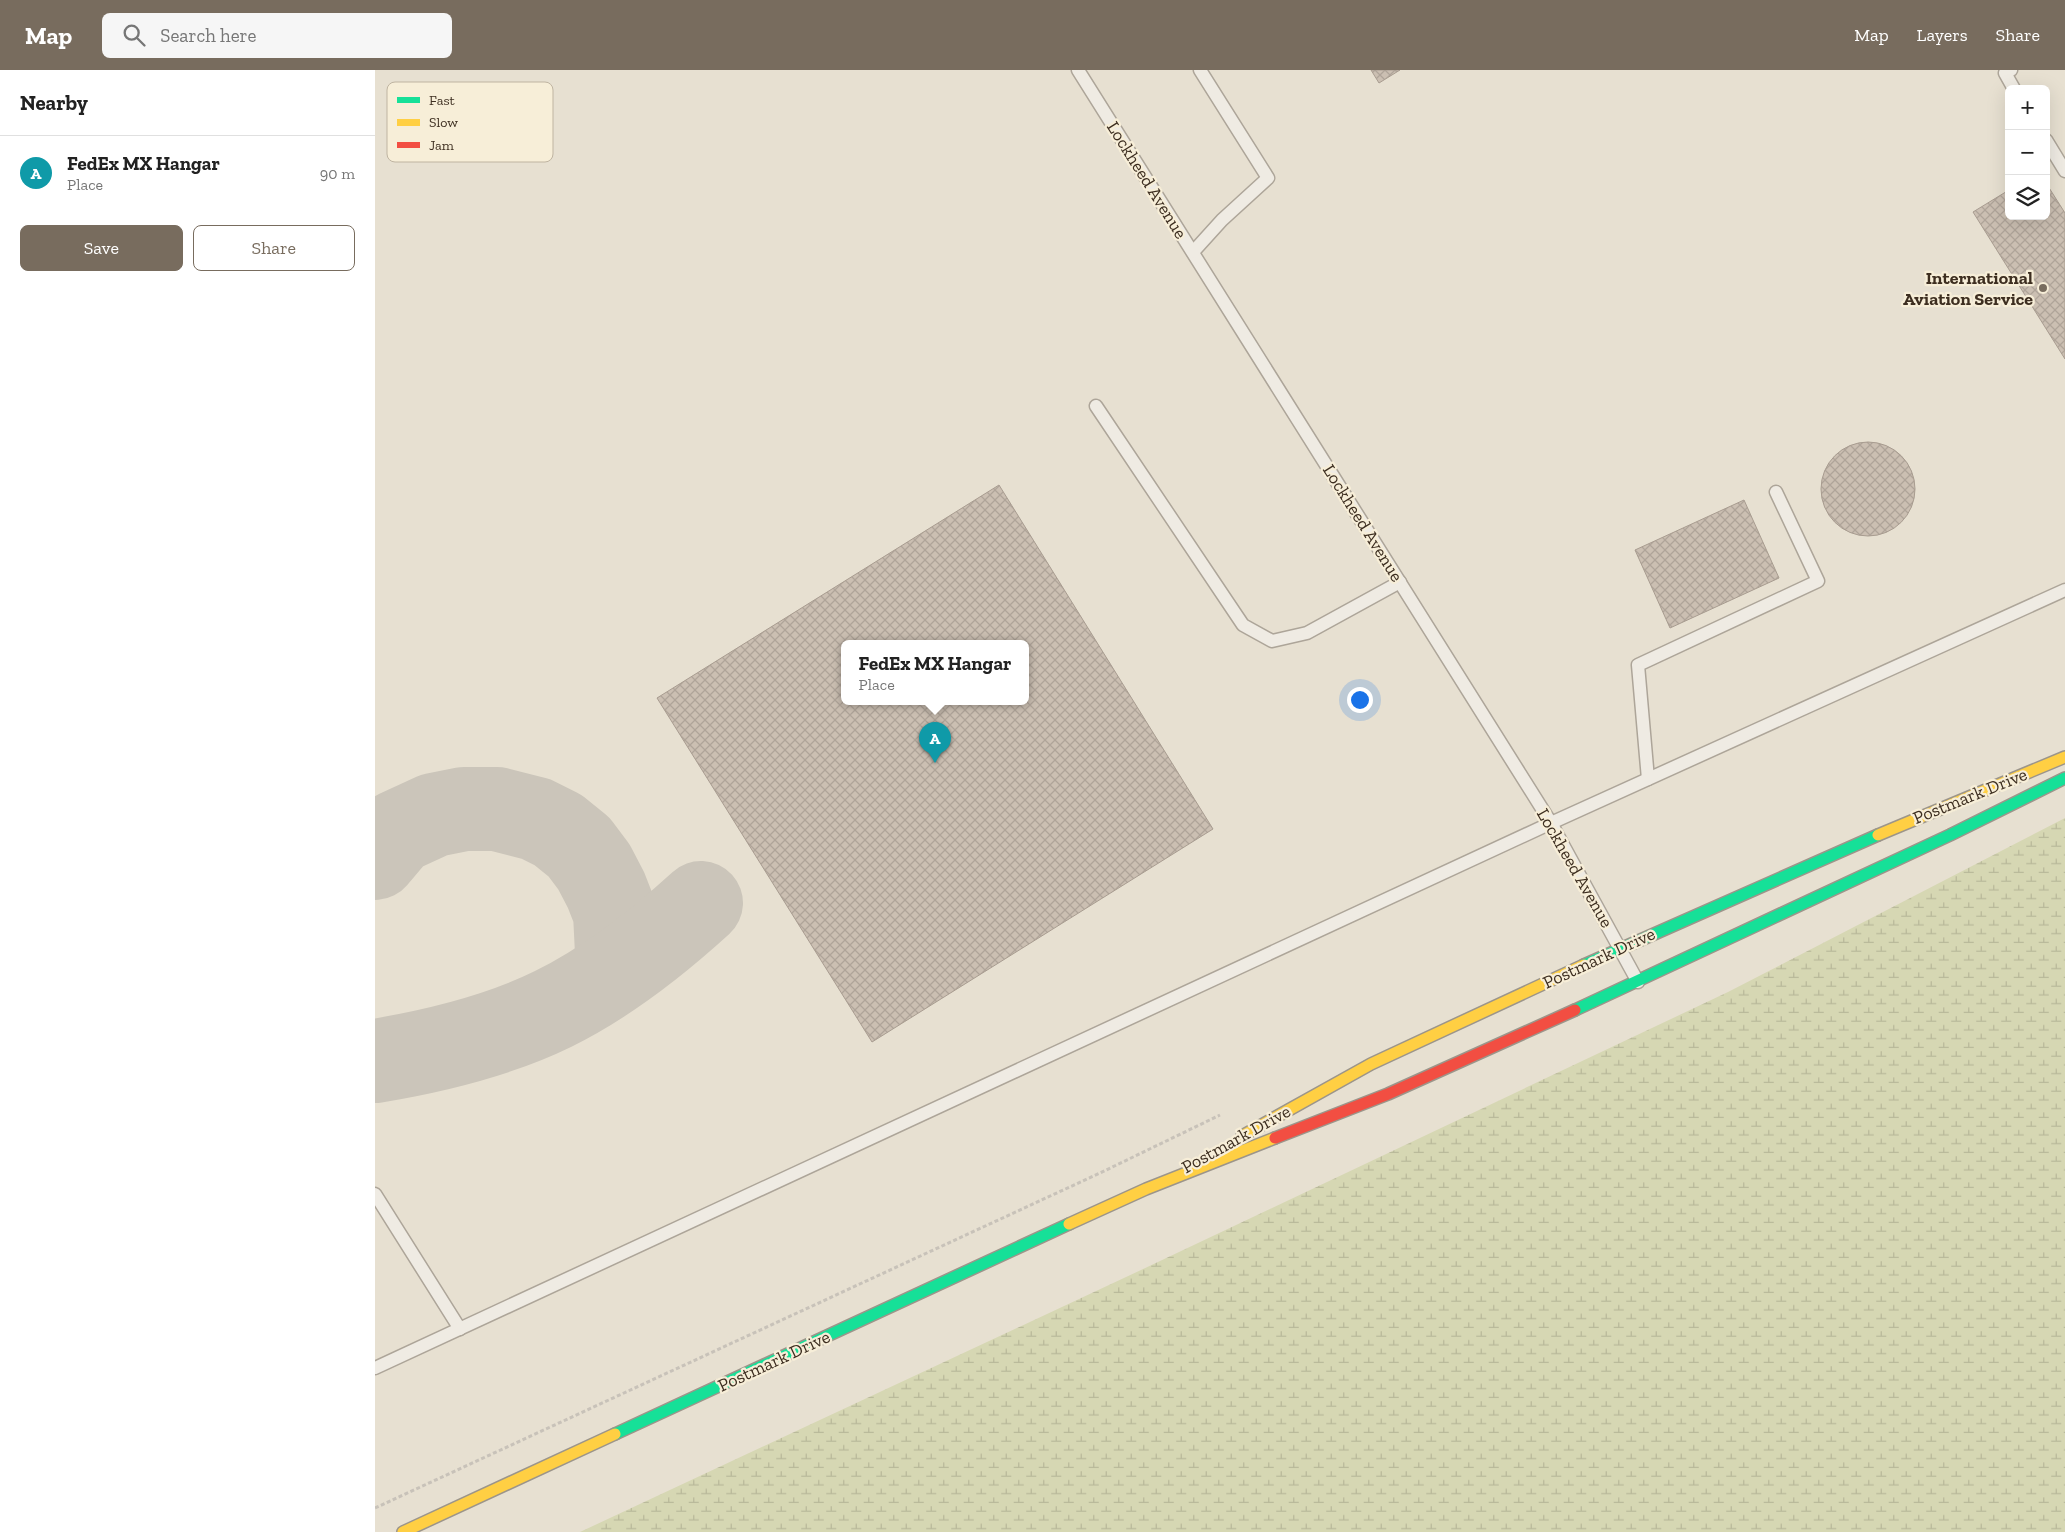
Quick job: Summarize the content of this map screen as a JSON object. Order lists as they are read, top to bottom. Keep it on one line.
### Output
{"streets":{"street":["Postmark Drive"],"lane":["Lockheed Avenue"]},"crossings":[["Lockheed Avenue","Postmark Drive"]],"places":["International Aviation Service"],"legend":["Fast","Slow","Jam"],"page":{"header":"Map","search":"Search here","nav":["Map","Layers","Share"],"heading":"Nearby","map_buttons":["+","−"],"list":[{"mark":"A","name":"FedEx MX Hangar","note":"Place","value":"90 m"}],"buttons":["Save","Share"],"popup":["FedEx MX Hangar","Place"],"pins":"A"}}
